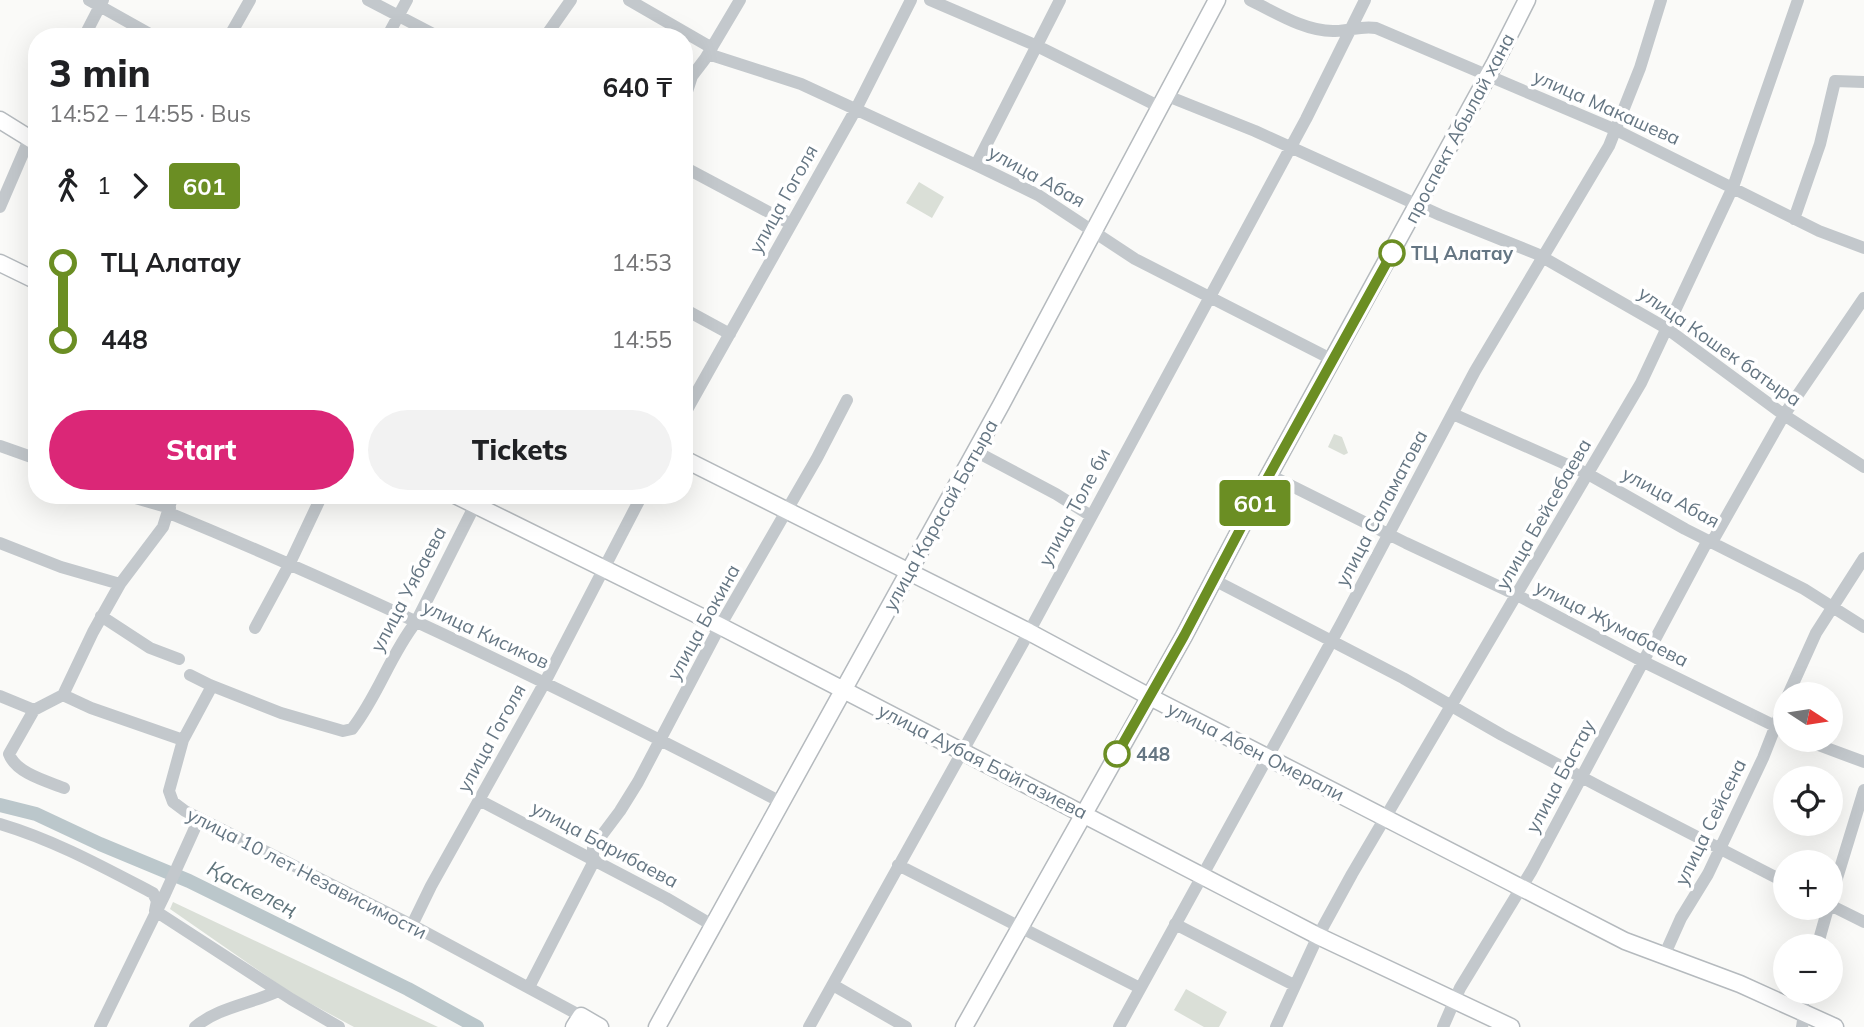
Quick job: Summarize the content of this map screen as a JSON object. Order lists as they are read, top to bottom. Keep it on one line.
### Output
{"streets":{"main road":["проспект Абылай хана","улица Карасай Батыра","улица Абен Омерали","улица Аубая Байгазиева","улица 10 лет Независимости"],"street":["улица Макашева","улица Абая","улица Гоголя","улица Кошек батыра","улица Толе би","улица Саламатова","улица Бейсебаева","улица Уябаева","улица Бокина","улица Жумабаева","улица Кисиков","улица Бастау","улица Сейсена","улица Барибаева"]},"crossings":[["улица Макашева","проспект Абылай хана"],["улица Макашева","улица Толе би"],["улица Макашева","улица Саламатова"],["улица Макашева","улица Бейсебаева"],["проспект Абылай хана","улица Абая"],["проспект Абылай хана","улица Кошек батыра"],["проспект Абылай хана","улица Жумабаева"],["проспект Абылай хана","улица Абен Омерали"],["проспект Абылай хана","улица Аубая Байгазиева"],["улица Абая","улица Гоголя"],["улица Абая","улица Толе би"],["улица Абая","улица Саламатова"],["улица Абая","улица Бейсебаева"],["улица Абая","улица Карасай Батыра"],["улица Абая","улица Бастау"],["улица Гоголя","улица Кисиков"],["улица Гоголя","улица Аубая Байгазиева"],["улица Гоголя","улица Барибаева"],["улица Гоголя","улица 10 лет Независимости"],["улица Кошек батыра","улица Толе би"],["улица Кошек батыра","улица Саламатова"],["улица Кошек батыра","улица Бейсебаева"],["улица Кошек батыра","улица Карасай Батыра"],["улица Кошек батыра","улица Бастау"],["улица Толе би","улица Абен Омерали"],["улица Толе би","улица Аубая Байгазиева"],["улица Саламатова","улица Жумабаева"],["улица Саламатова","улица Абен Омерали"],["улица Саламатова","улица Аубая Байгазиева"],["улица Бейсебаева","улица Жумабаева"],["улица Бейсебаева","улица Абен Омерали"],["улица Бейсебаева","улица Аубая Байгазиева"],["улица Карасай Батыра","улица Кисиков"],["улица Карасай Батыра","улица Абен Омерали"],["улица Карасай Батыра","улица Аубая Байгазиева"],["улица Карасай Батыра","улица Барибаева"],["улица Уябаева","улица Кисиков"],["улица Бокина","улица Кисиков"],["улица Бокина","улица Абен Омерали"],["улица Бокина","улица Аубая Байгазиева"],["улица Бокина","улица Барибаева"],["улица Бокина","улица 10 лет Независимости"],["улица Жумабаева","улица Бастау"],["улица Абен Омерали","улица Бастау"],["улица Абен Омерали","улица Сейсена"],["улица Аубая Байгазиева","улица Бастау"]],"water":["Қаскелең"],"places":["ТЦ Алатау","448"],"lines":["bus line 601"],"north":"right","page":{"on_map":"601","heading":["3 min","14:52 – 14:55 · Bus","640 ₸"],"legs":["1","601"],"list":[{"name":"ТЦ Алатау","value":"14:53"},{"name":"448","value":"14:55"}],"buttons":["Start","Tickets"],"map_buttons":["+","−"]}}
